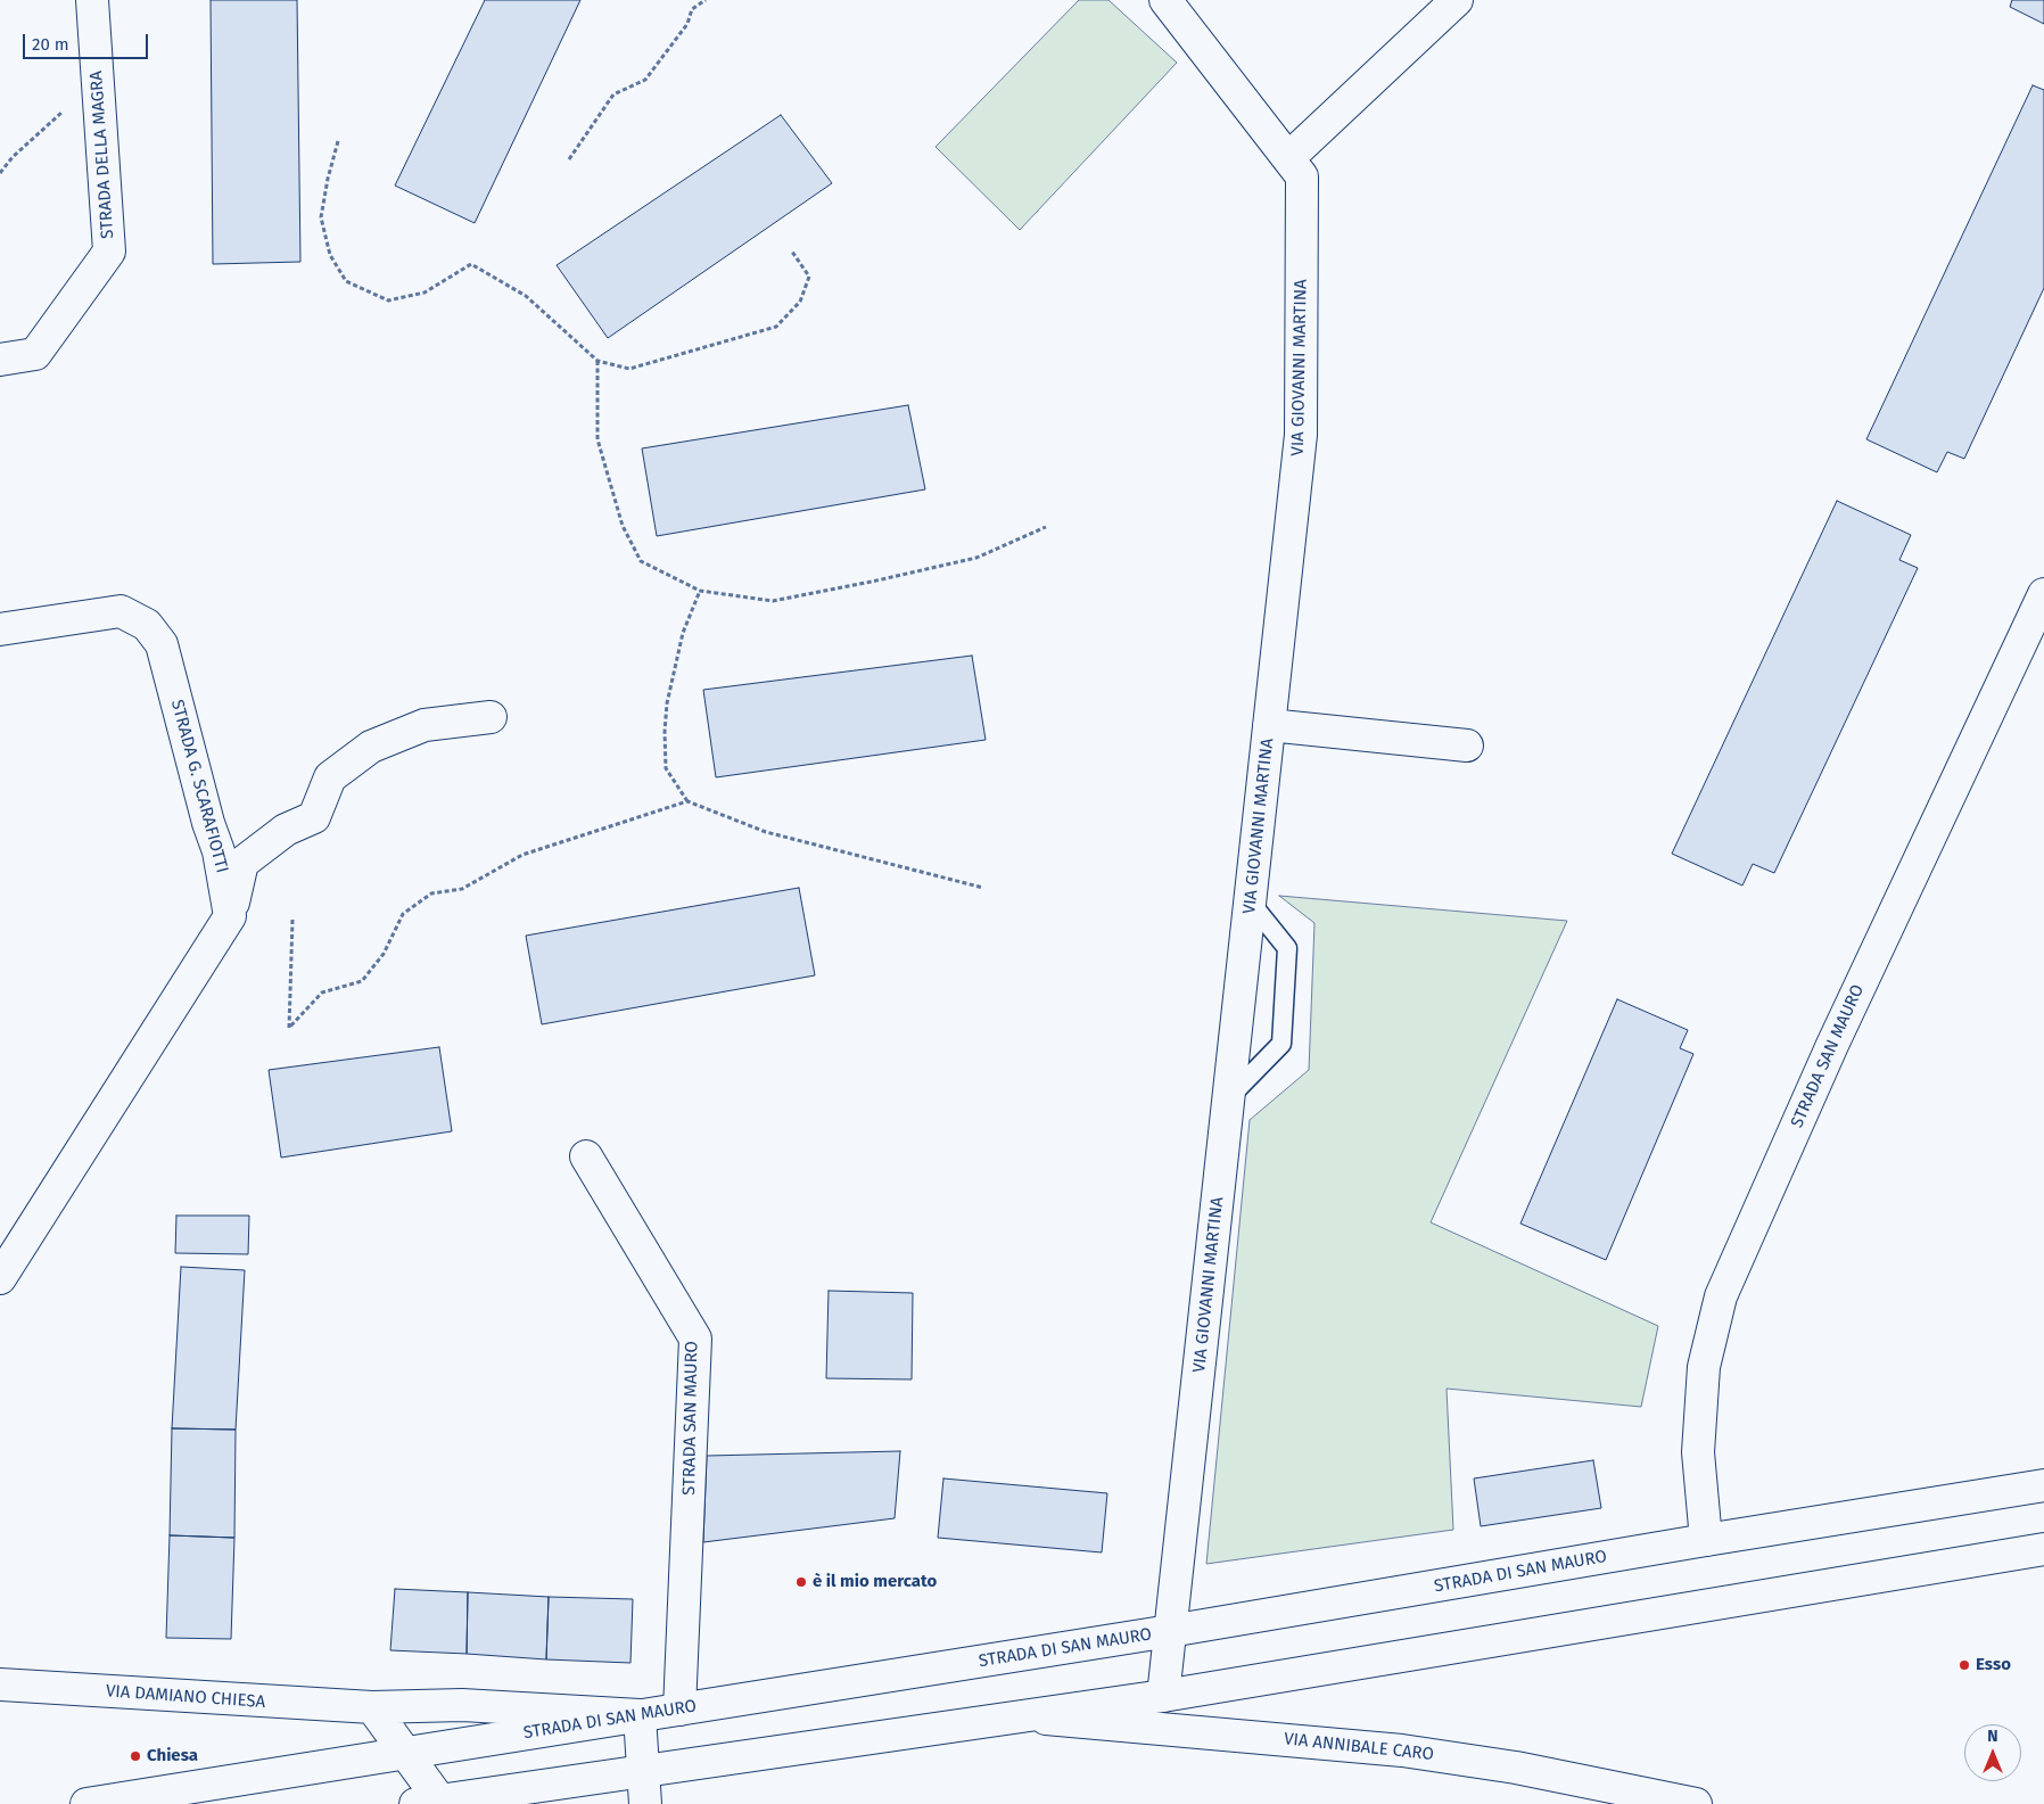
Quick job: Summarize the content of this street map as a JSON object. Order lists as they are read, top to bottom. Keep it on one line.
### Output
{"streets":{"street":["STRADA DELLA MAGRA","VIA GIOVANNI MARTINA","STRADA G. SCARAFIOTTI","STRADA SAN MAURO","STRADA DI SAN MAURO","VIA DAMIANO CHIESA","VIA ANNIBALE CARO"]},"crossings":[["VIA GIOVANNI MARTINA","STRADA DI SAN MAURO"],["STRADA SAN MAURO","STRADA DI SAN MAURO"],["STRADA DI SAN MAURO","VIA DAMIANO CHIESA"]],"places":["è il mio mercato","Esso","Chiesa"],"scale_bar":"20 m","north":"top"}
